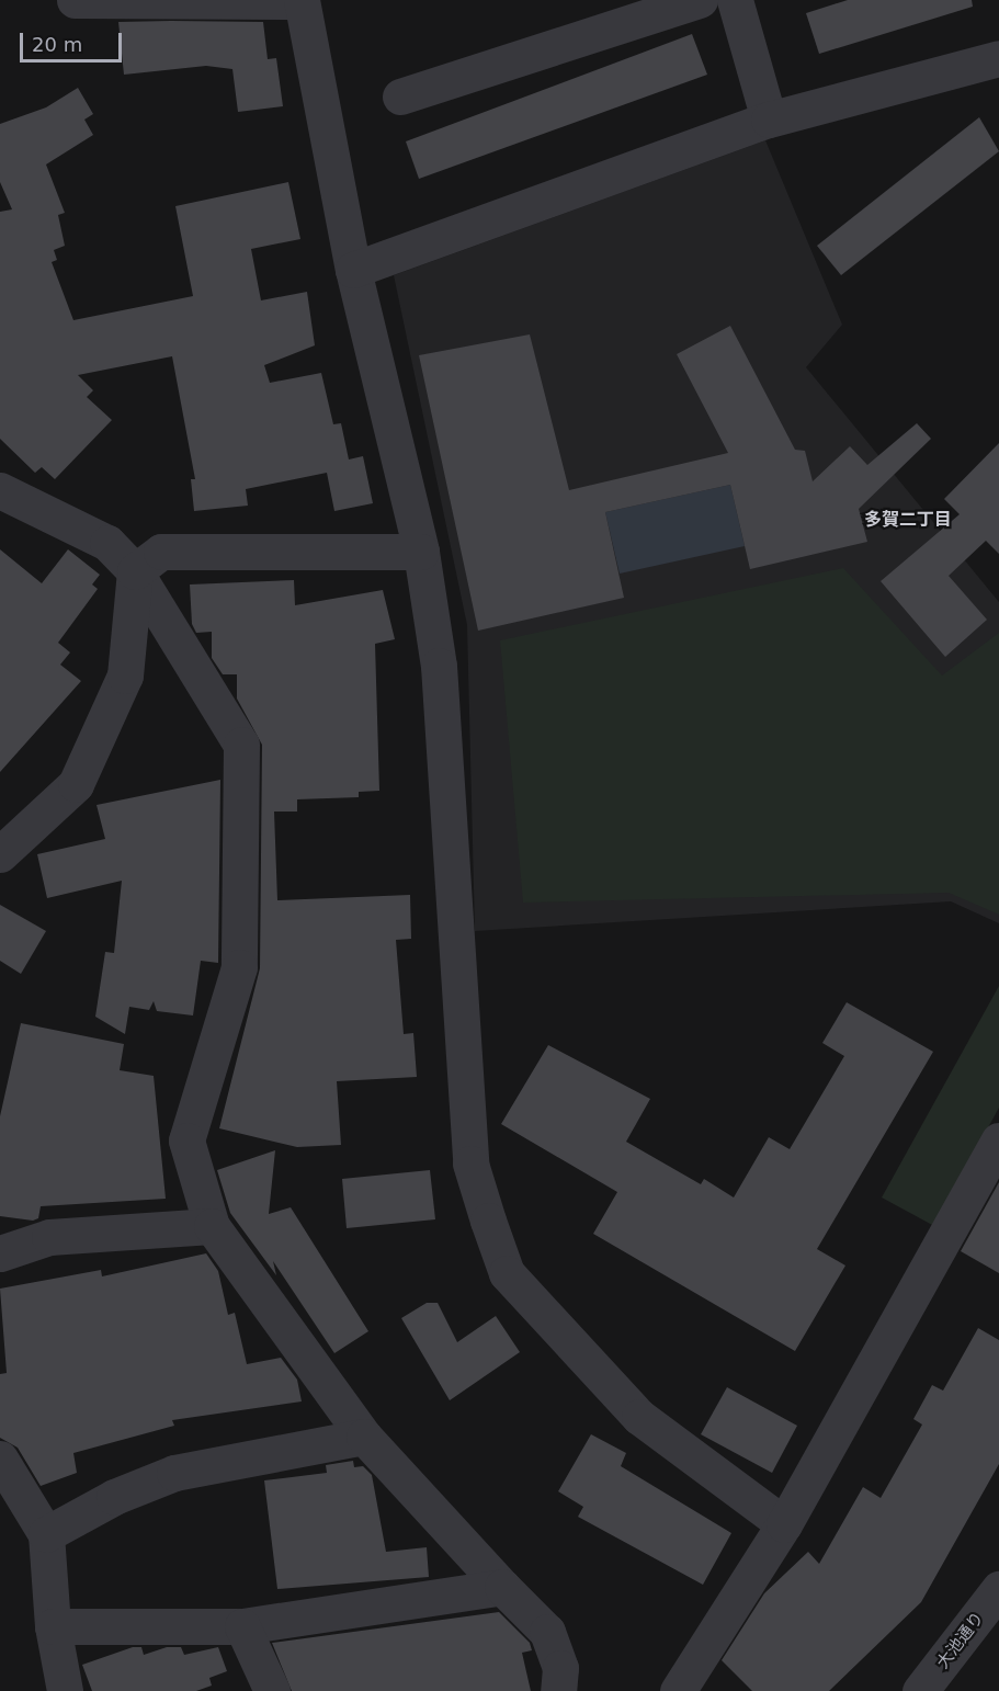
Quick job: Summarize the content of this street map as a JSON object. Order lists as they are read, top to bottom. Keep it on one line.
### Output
{"streets":{"street":["大池通り"]},"districts":["多賀二丁目"],"scale_bar":"20 m"}
